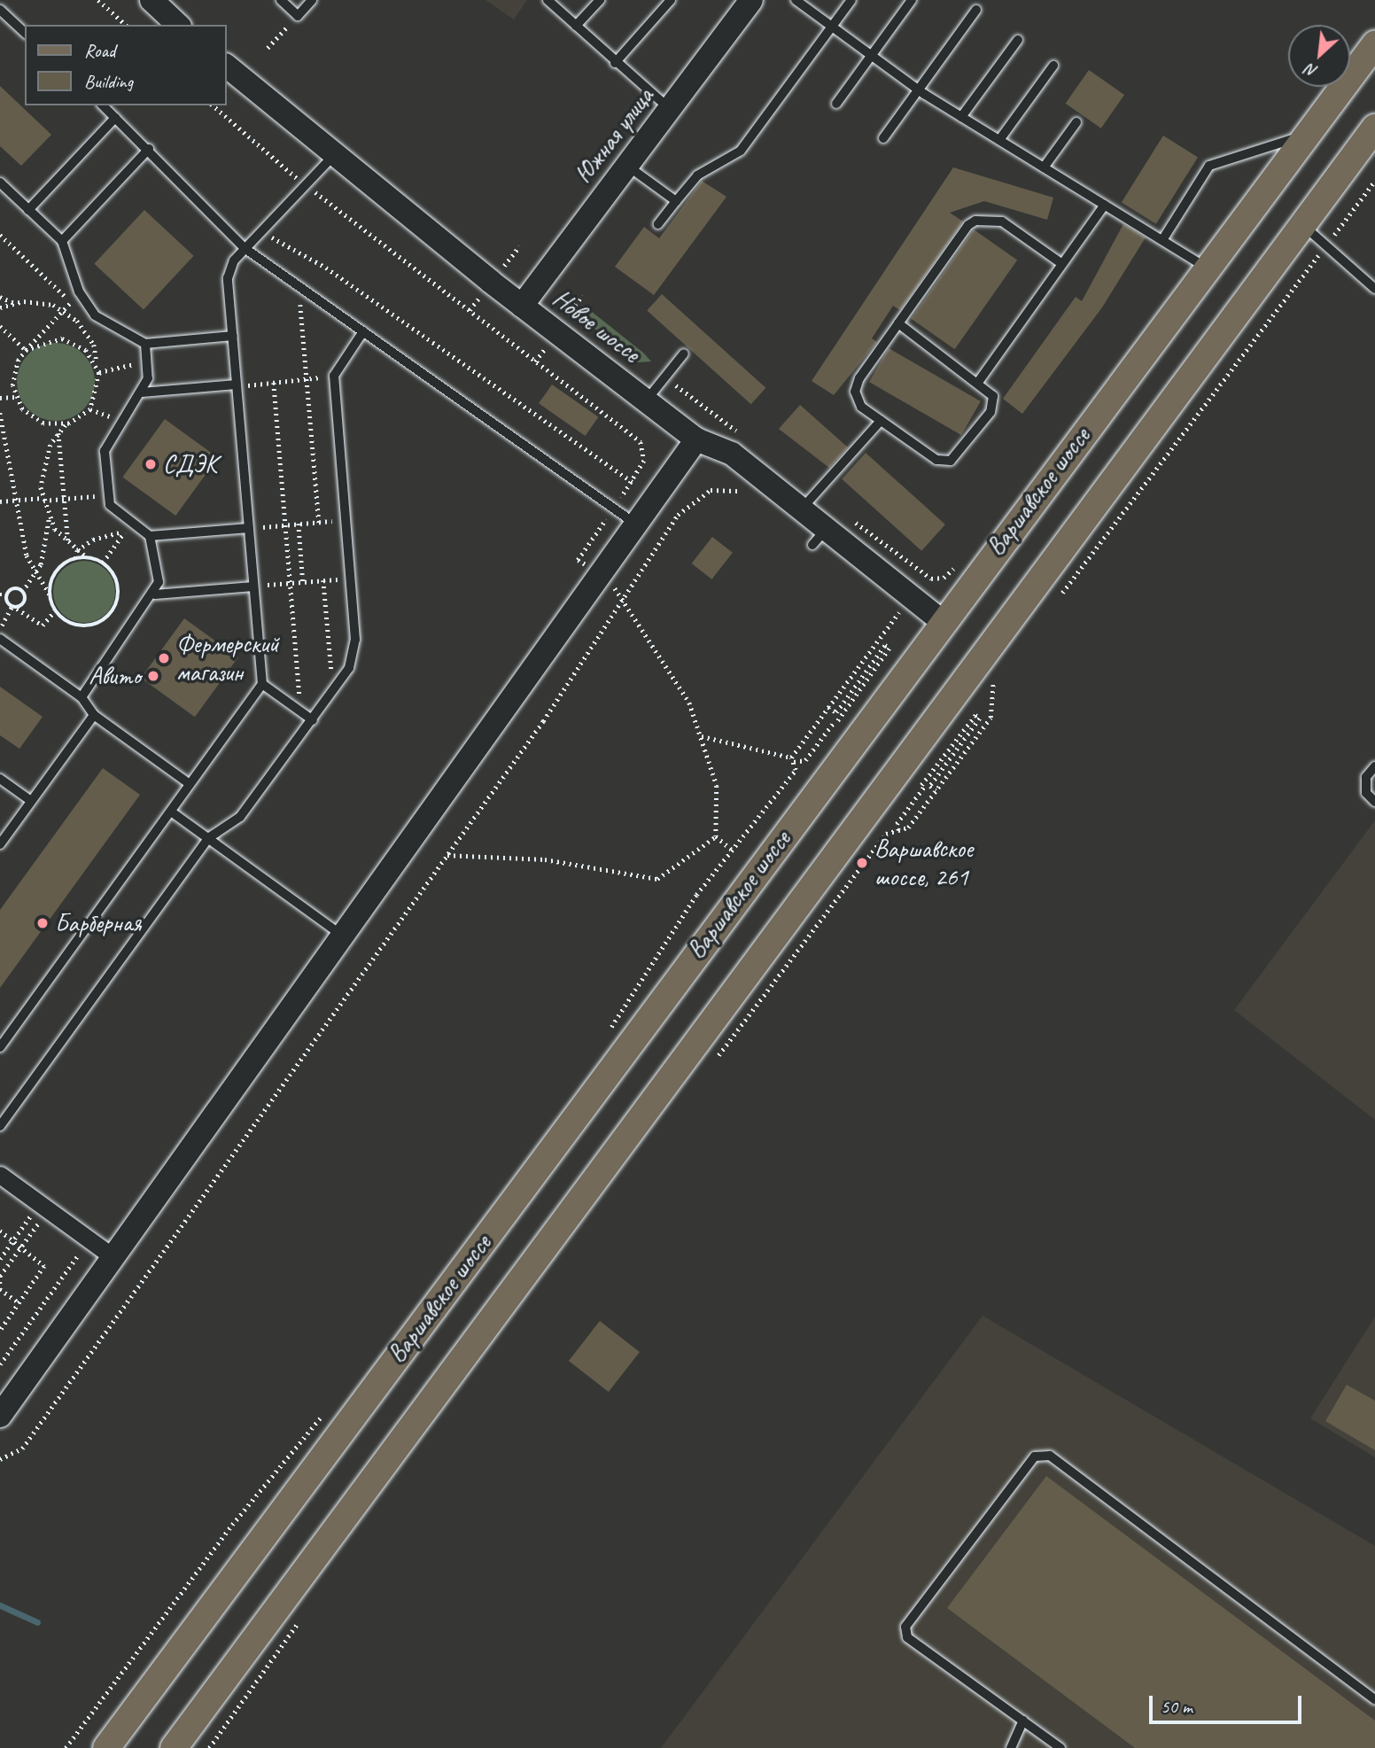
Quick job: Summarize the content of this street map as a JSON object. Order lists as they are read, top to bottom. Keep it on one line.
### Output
{"streets":{"main road":["Варшавское шоссе"],"street":["Южная улица","Новое шоссе"]},"crossings":[["Южная улица","Новое шоссе"],["Новое шоссе","Варшавское шоссе"]],"places":["СДЭК","Фермерский магазин","Авито","Варшавское шоссе, 261","Барберная"],"legend":["Road","Building"],"scale_bar":"50 m","north":"bottom left"}
